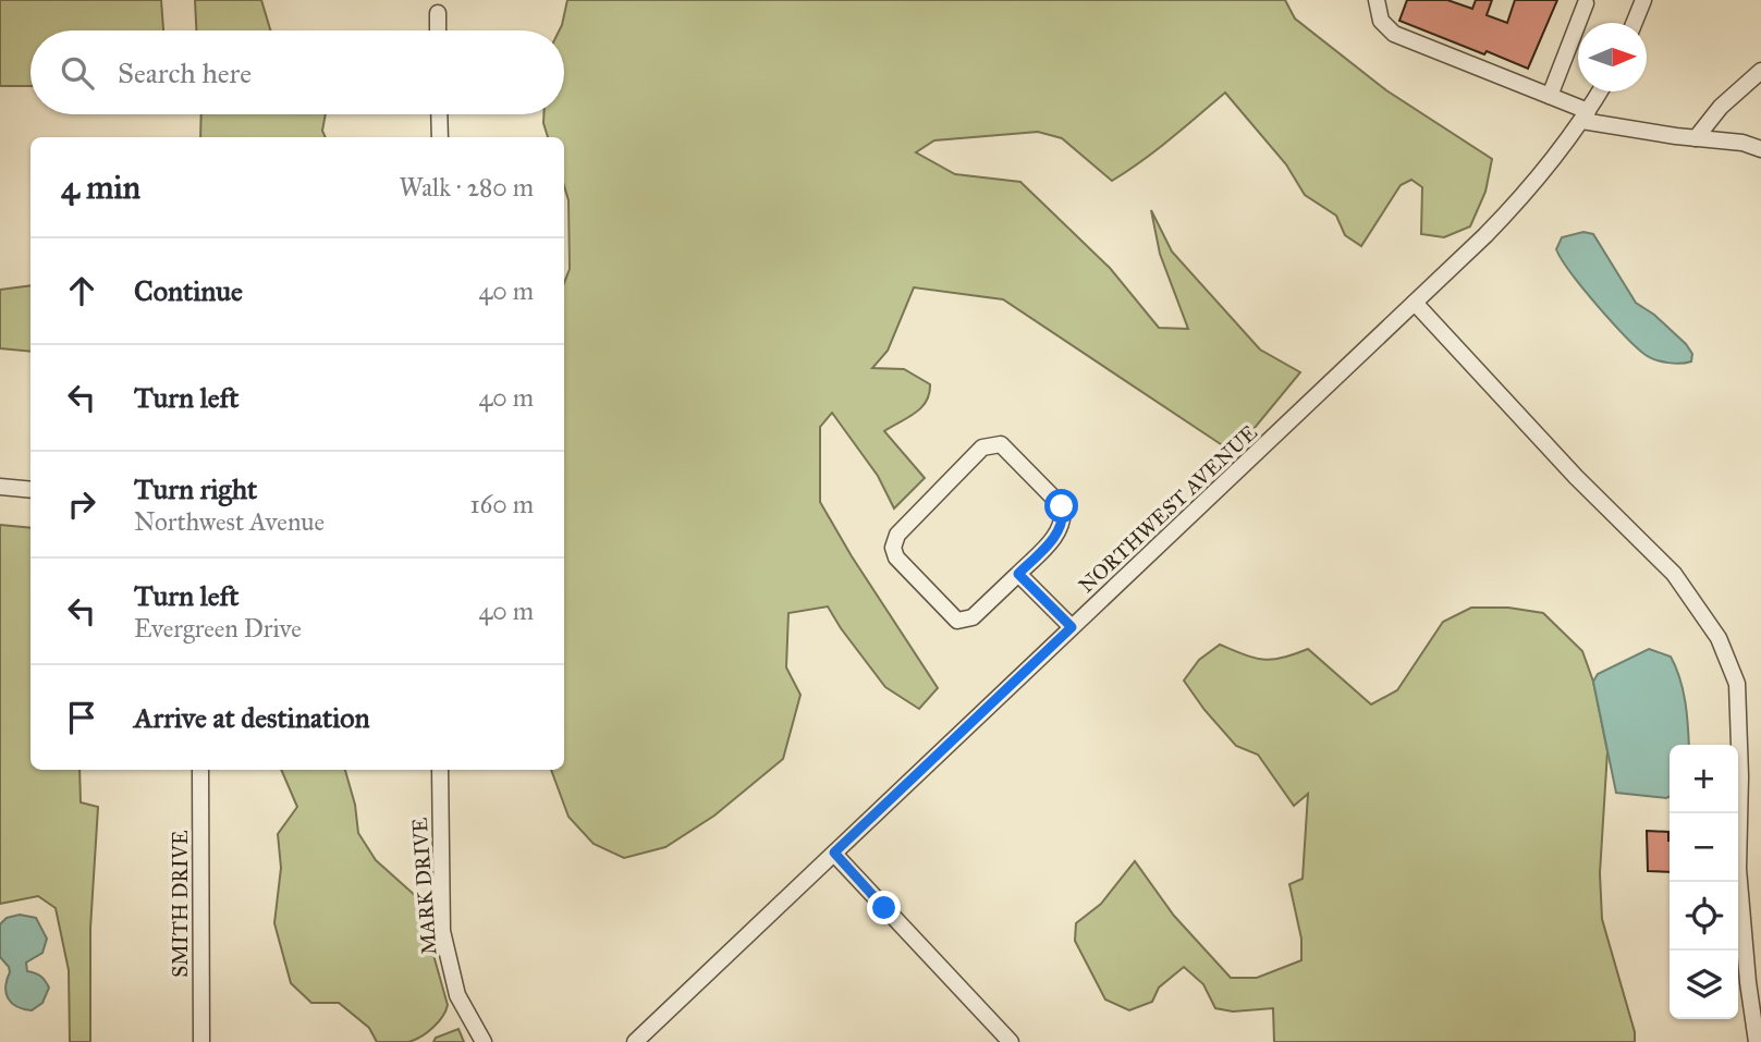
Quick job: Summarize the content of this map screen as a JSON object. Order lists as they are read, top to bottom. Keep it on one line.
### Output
{"streets":{"street":["NORTHWEST AVENUE","MARK DRIVE","SMITH DRIVE"]},"north":"right","page":{"search":"Search here","heading":["4 min","Walk · 280 m"],"list":[["Continue","40 m"],["Turn left","40 m"],["Turn right","Northwest Avenue","160 m"],["Turn left","Evergreen Drive","40 m"],"Arrive at destination"],"map_buttons":["+","−"]}}
